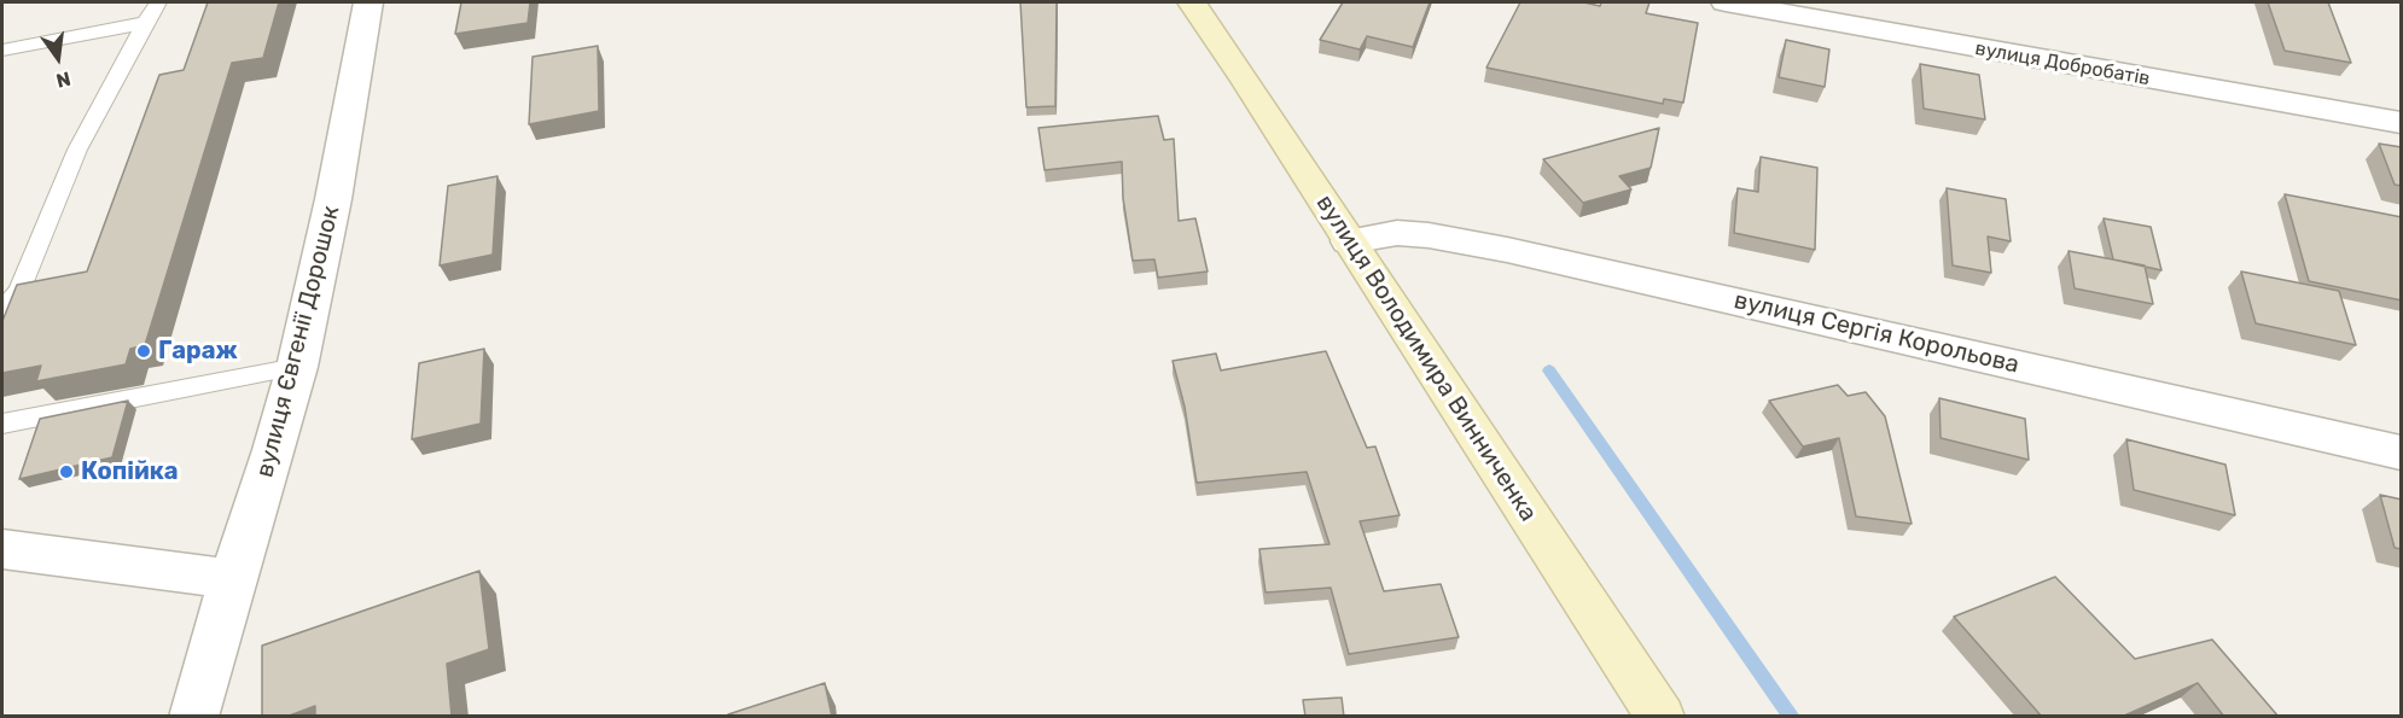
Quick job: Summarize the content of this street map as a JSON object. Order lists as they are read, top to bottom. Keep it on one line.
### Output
{"streets":{"main road":["вулиця Володимира Винниченка"],"street":["вулиця Добробатів","вулиця Сергія Корольова","вулиця Євгенії Дорошок"]},"crossings":[["вулиця Сергія Корольова","вулиця Володимира Винниченка"]],"places":["Гараж","Копійка"],"north":"bottom"}
